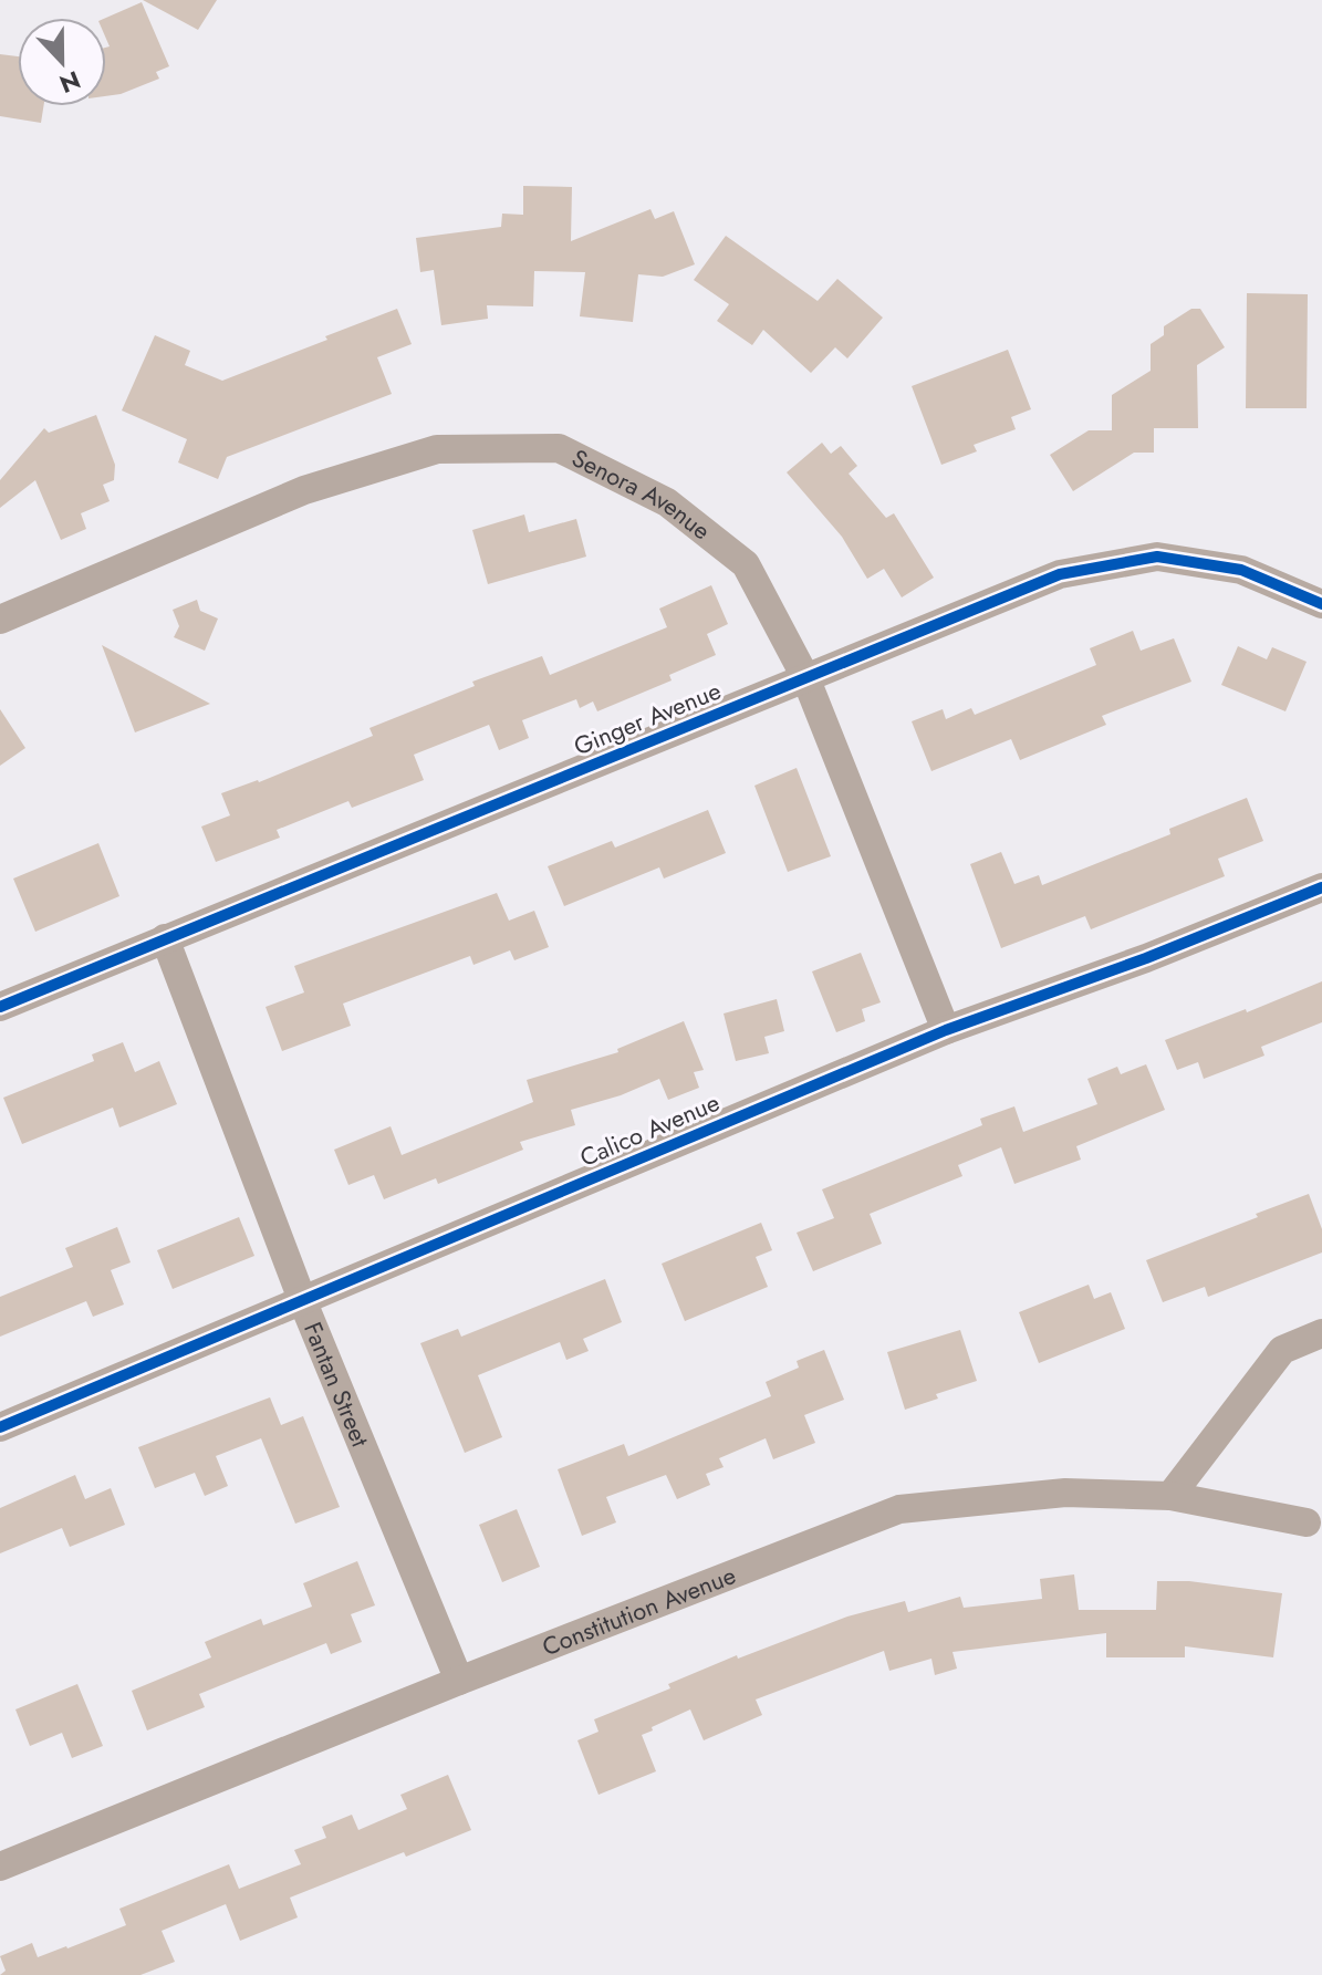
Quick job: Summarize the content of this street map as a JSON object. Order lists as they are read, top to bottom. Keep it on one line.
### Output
{"streets":{"street":["Senora Avenue","Ginger Avenue","Calico Avenue","Fantan Street","Constitution Avenue"]},"crossings":[["Senora Avenue","Ginger Avenue"],["Senora Avenue","Calico Avenue"],["Ginger Avenue","Fantan Street"],["Calico Avenue","Fantan Street"],["Fantan Street","Constitution Avenue"]],"north":"bottom"}
